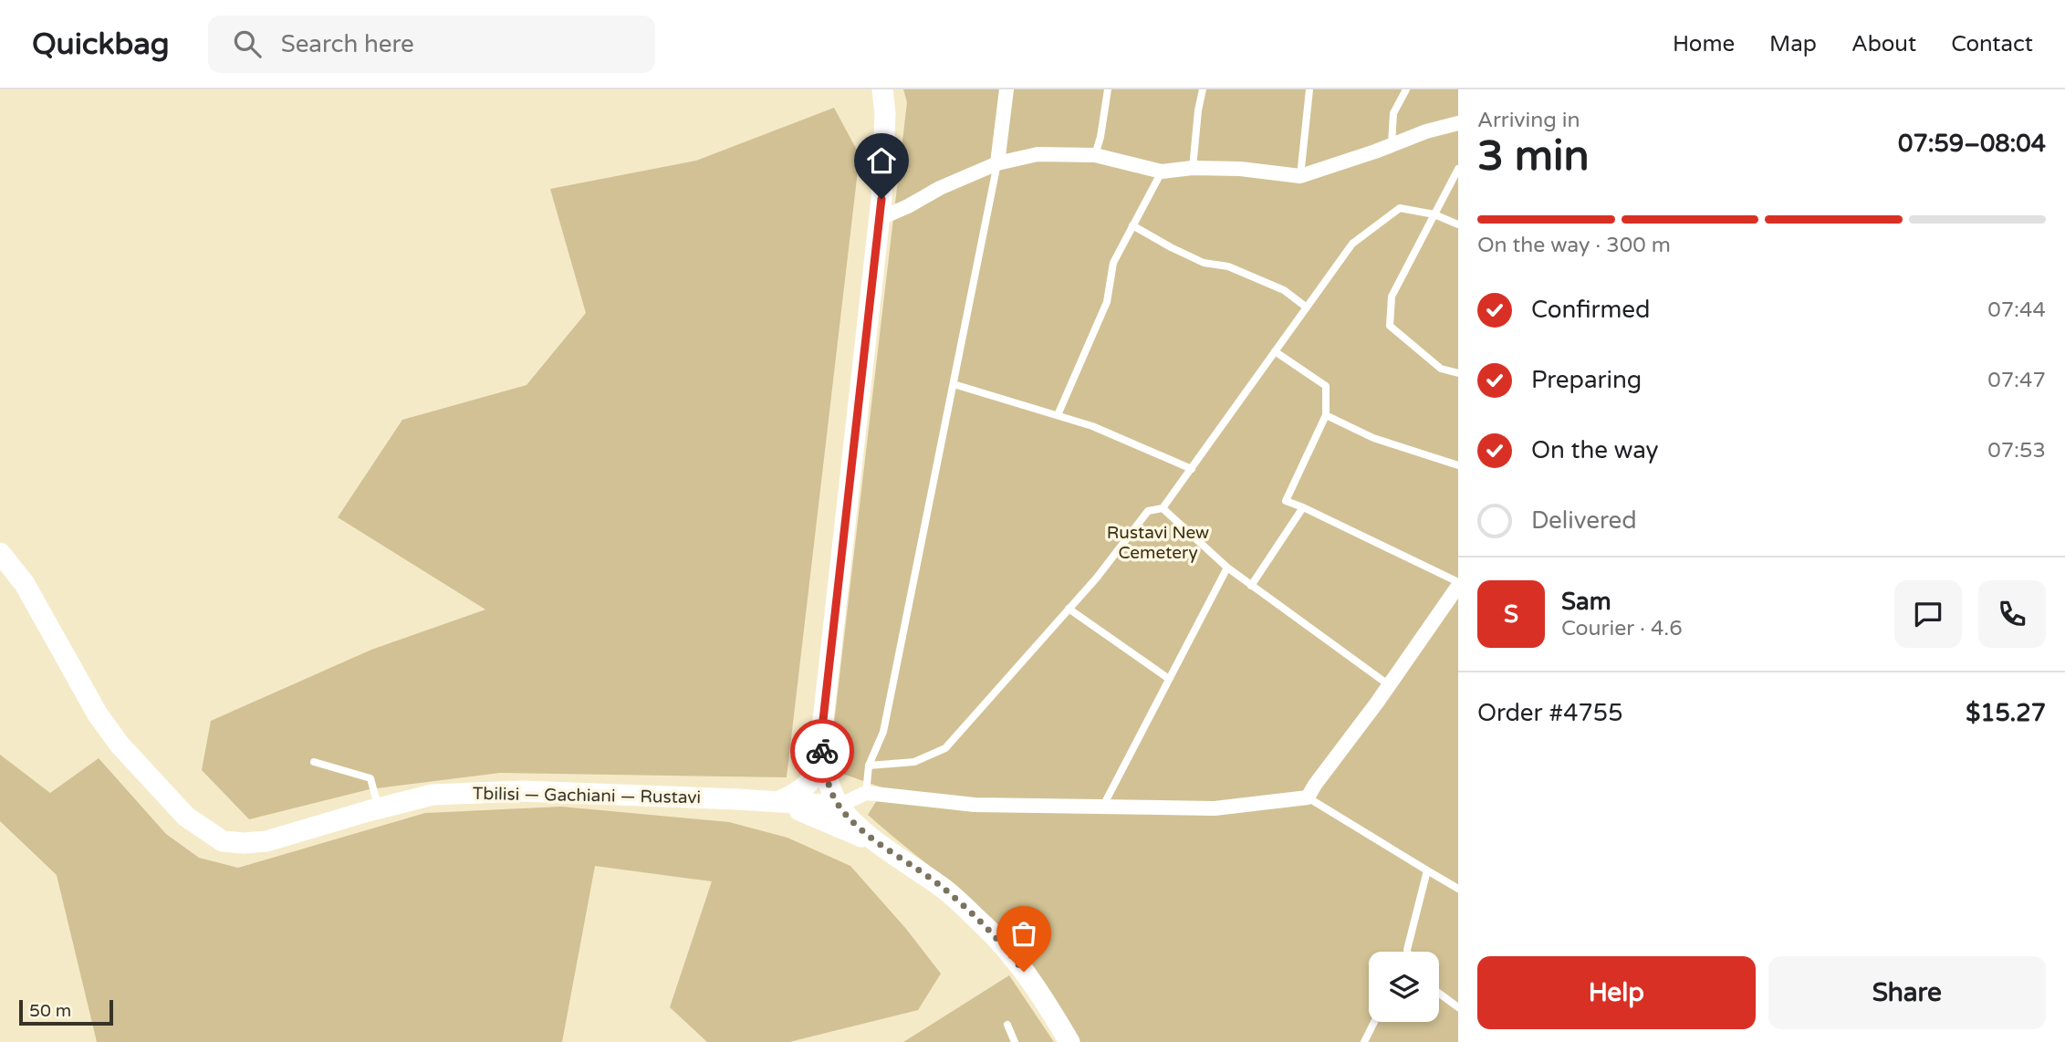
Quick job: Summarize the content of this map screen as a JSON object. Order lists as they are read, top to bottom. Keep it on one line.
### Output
{"streets":{"main road":["Tbilisi — Gachiani — Rustavi"]},"parks":["Rustavi New Cemetery"],"scale_bar":"50 m","page":{"header":"Quickbag","search":"Search here","nav":["Home","Map","About","Contact"],"heading":["3 min","Arriving in","07:59–08:04"],"panel":["Sam","Courier · 4.6","Order #4755","$15.27"],"bar":"On the way · 300 m","list":[["Confirmed","07:44"],["Preparing","07:47"],["On the way","07:53"],"Delivered"],"round":"S","buttons":["Help","Share"],"scale":"50 m"}}
